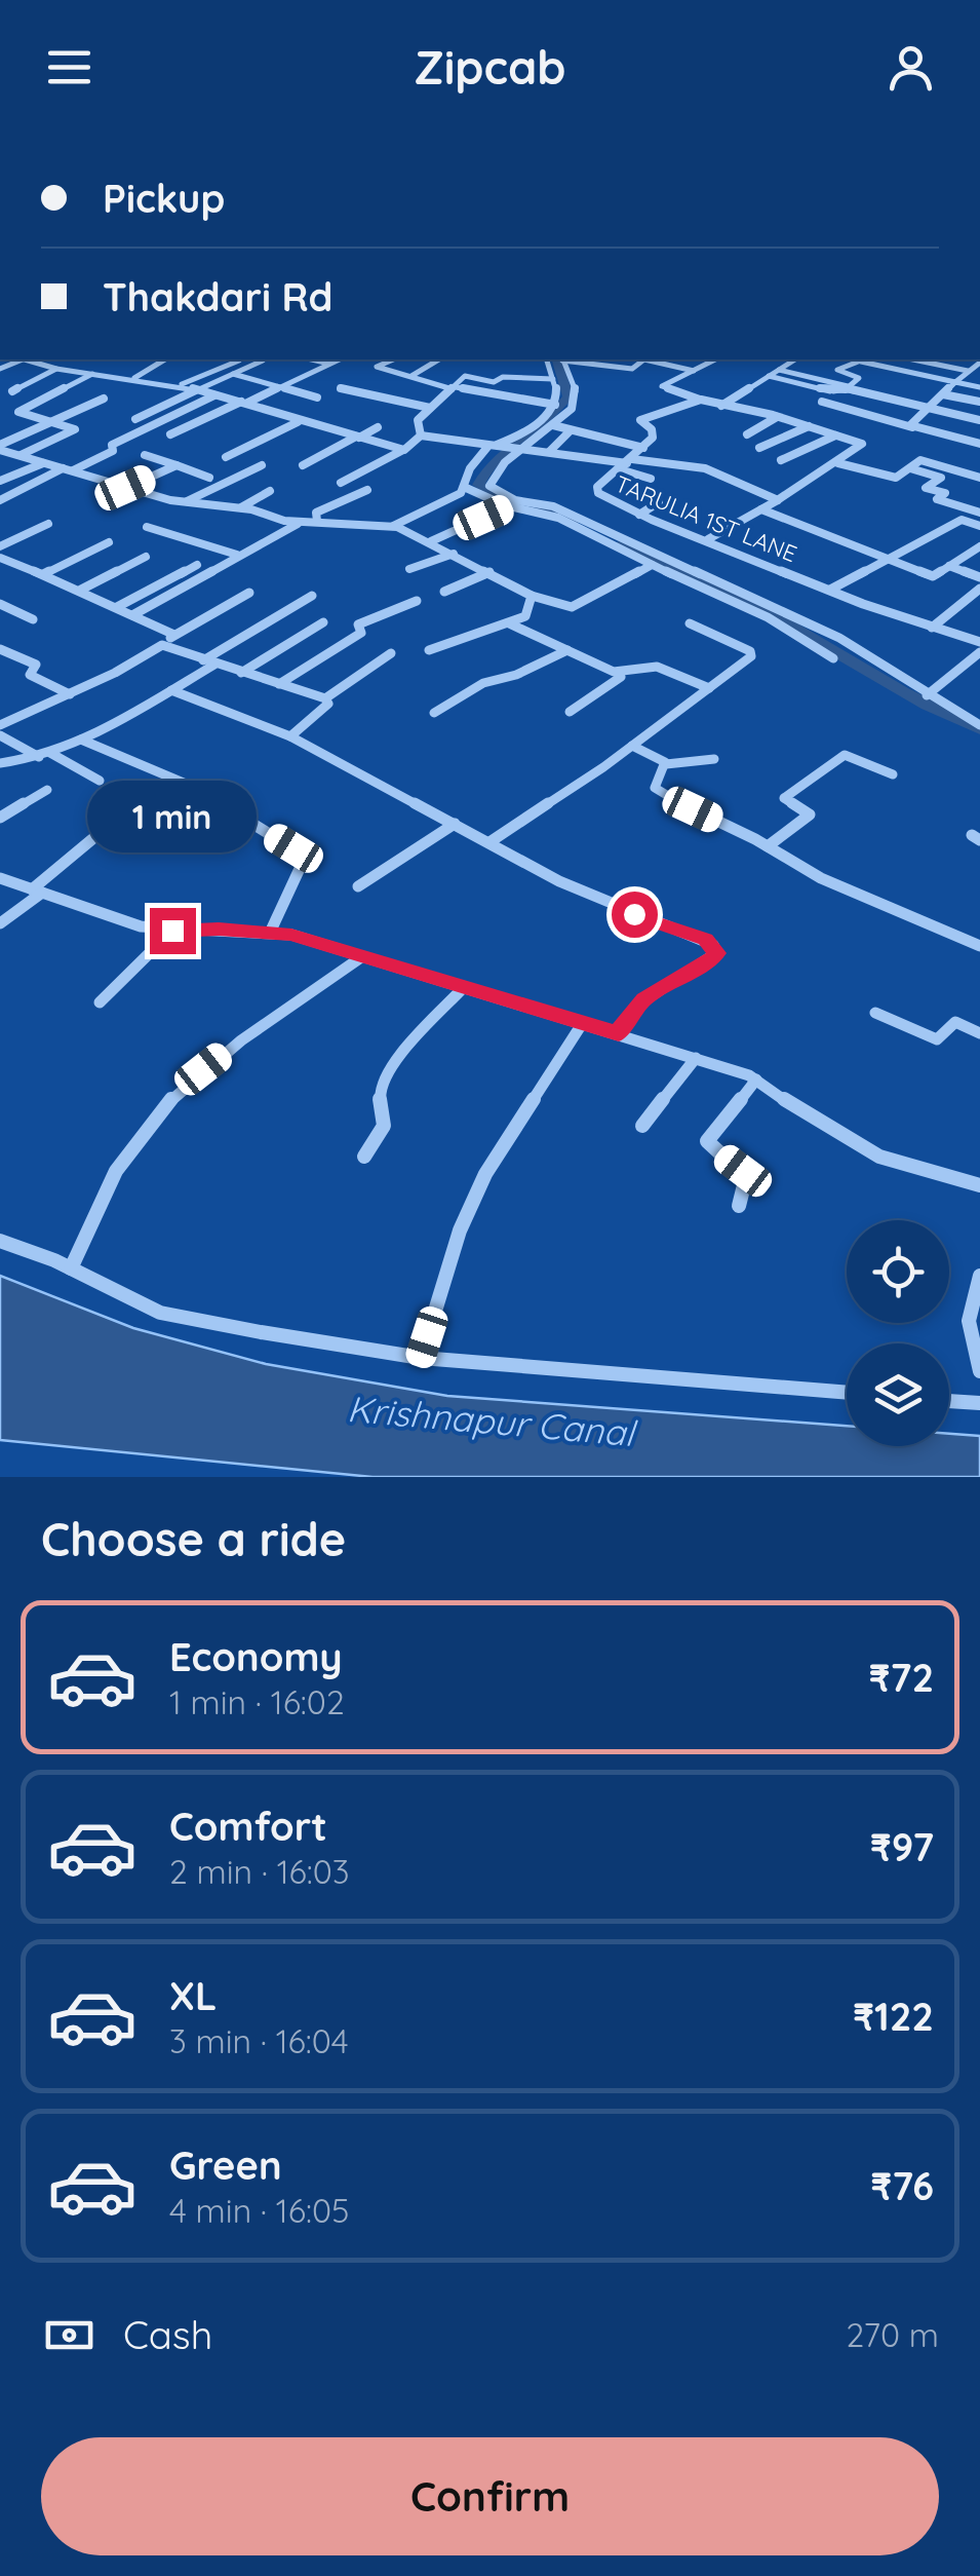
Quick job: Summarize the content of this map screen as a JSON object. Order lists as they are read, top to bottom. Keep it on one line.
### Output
{"streets":{"street":["TARULIA 1ST LANE"]},"water":["Krishnapur Canal"],"page":{"header":"Zipcab","banner":["Pickup","Thakdari Rd"],"bubble":"1 min","heading":"Choose a ride","list":[{"name":"Economy","note":"1 min · 16:02","value":"₹72"},{"name":"Comfort","note":"2 min · 16:03","value":"₹97"},{"name":"XL","note":"3 min · 16:04","value":"₹122"},{"name":"Green","note":"4 min · 16:05","value":"₹76"}],"pay":["Cash","270 m"],"buttons":"Confirm"}}
